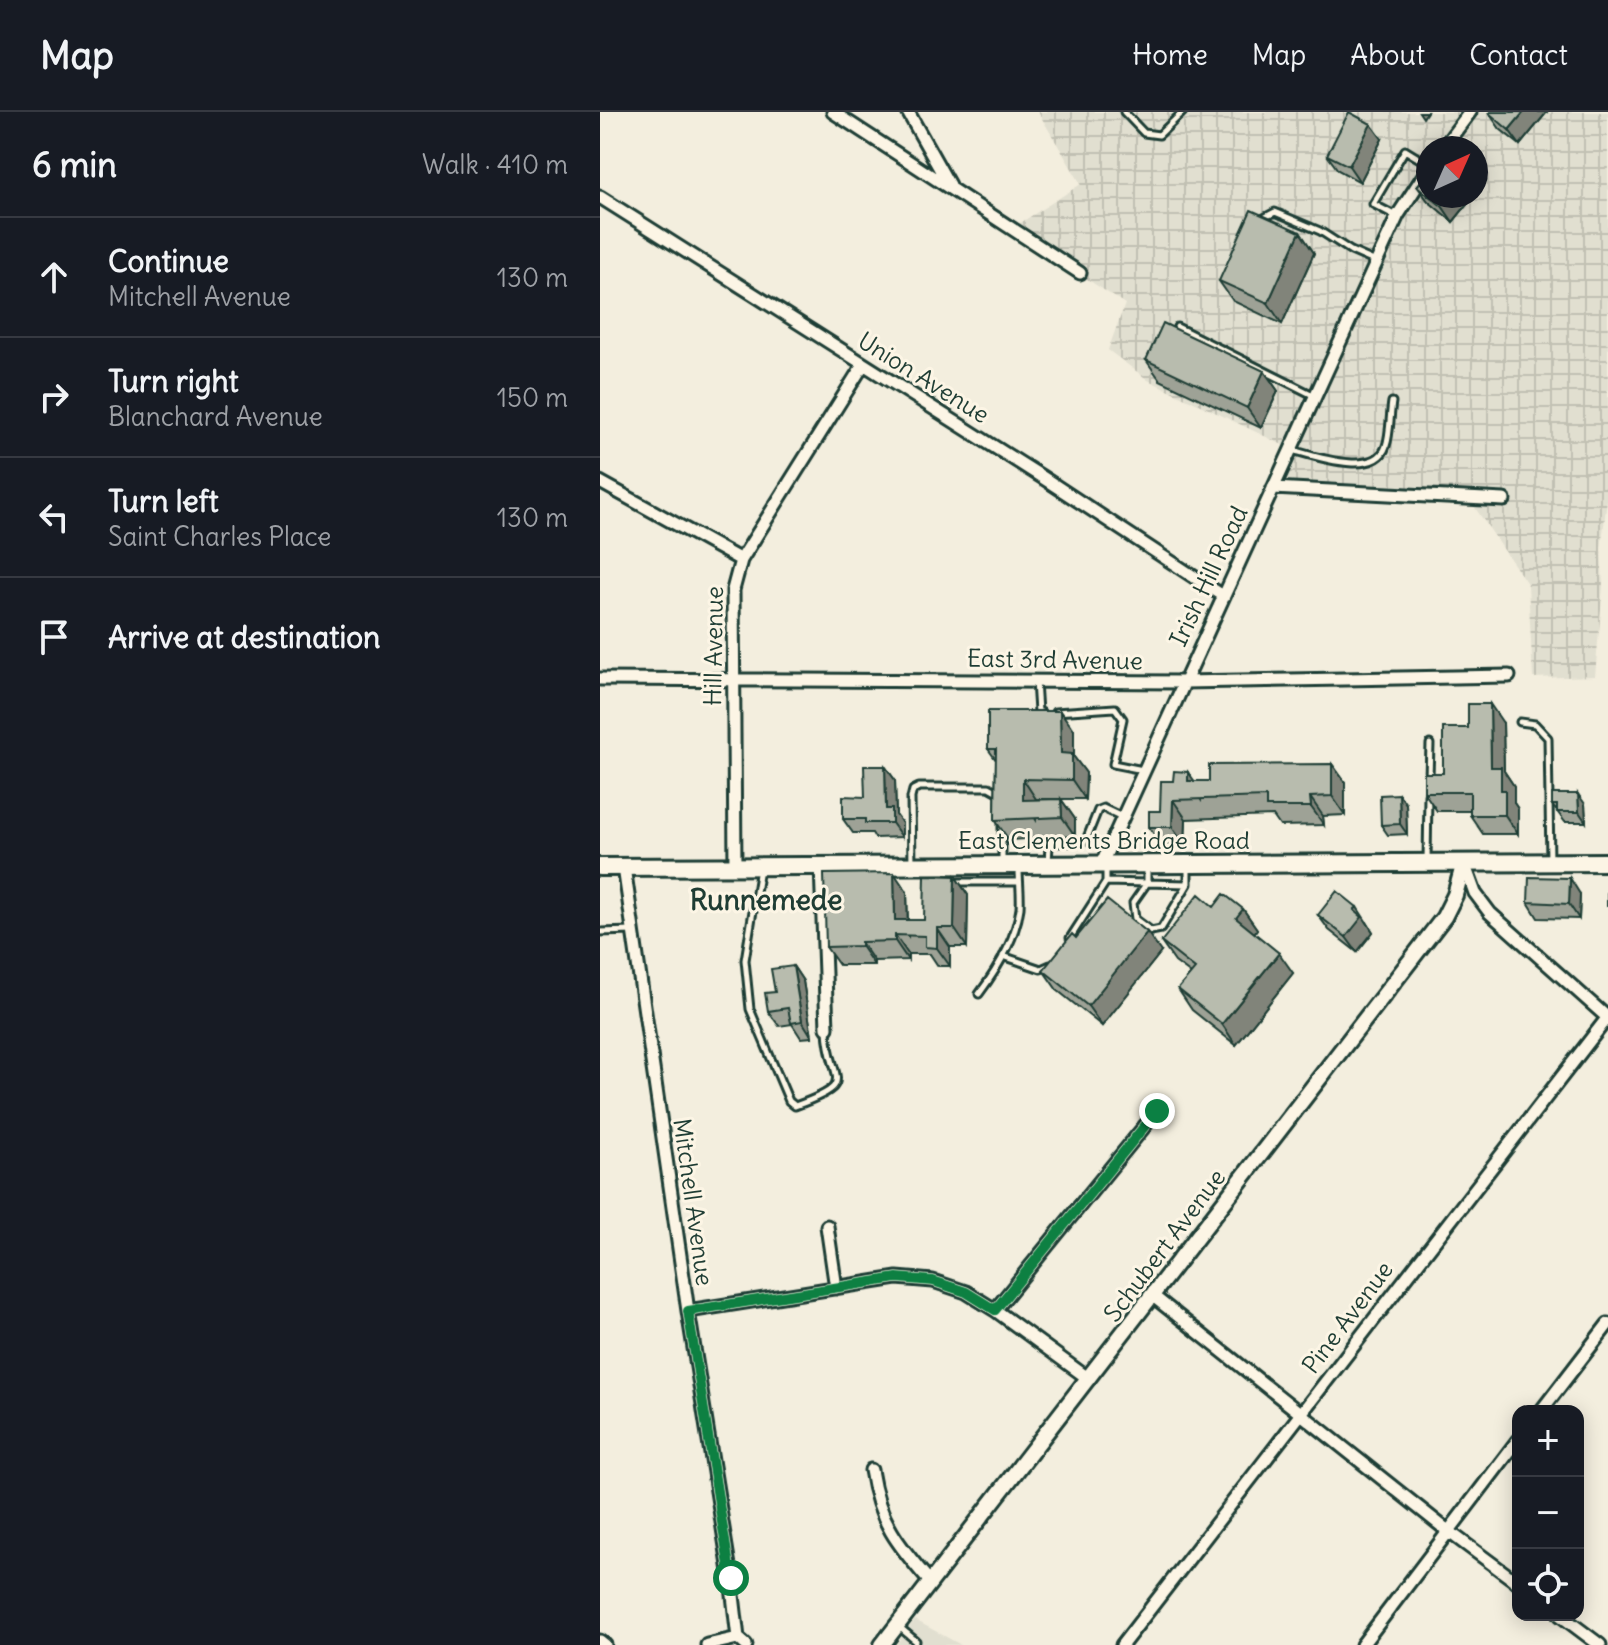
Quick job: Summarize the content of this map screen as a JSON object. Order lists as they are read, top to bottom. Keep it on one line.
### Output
{"streets":{"main road":["East Clements Bridge Road"],"street":["Union Avenue","Irish Hill Road","Hill Avenue","East 3rd Avenue","Mitchell Avenue","Schubert Avenue","Pine Avenue"]},"crossings":[["Union Avenue","Irish Hill Road"],["Union Avenue","Hill Avenue"],["Irish Hill Road","East 3rd Avenue"],["Irish Hill Road","East Clements Bridge Road"],["Hill Avenue","East 3rd Avenue"],["Hill Avenue","East Clements Bridge Road"],["East Clements Bridge Road","Mitchell Avenue"],["East Clements Bridge Road","Schubert Avenue"]],"districts":["Runnemede"],"north":"top right","page":{"header":"Map","nav":["Home","Map","About","Contact"],"heading":["6 min","Walk · 410 m"],"list":[["Continue","Mitchell Avenue","130 m"],["Turn right","Blanchard Avenue","150 m"],["Turn left","Saint Charles Place","130 m"],"Arrive at destination"],"map_buttons":["+","−"]}}
